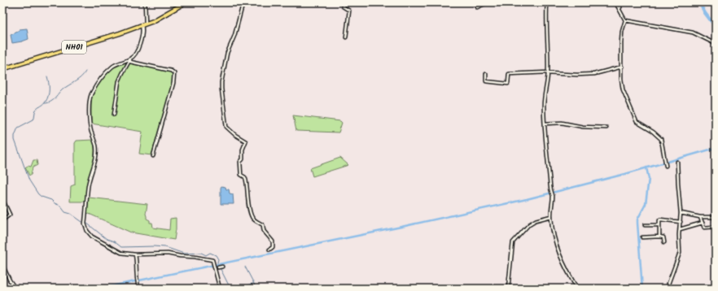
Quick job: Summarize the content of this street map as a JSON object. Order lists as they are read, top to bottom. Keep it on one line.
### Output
{"streets":{"highway":["NH01"]}}
